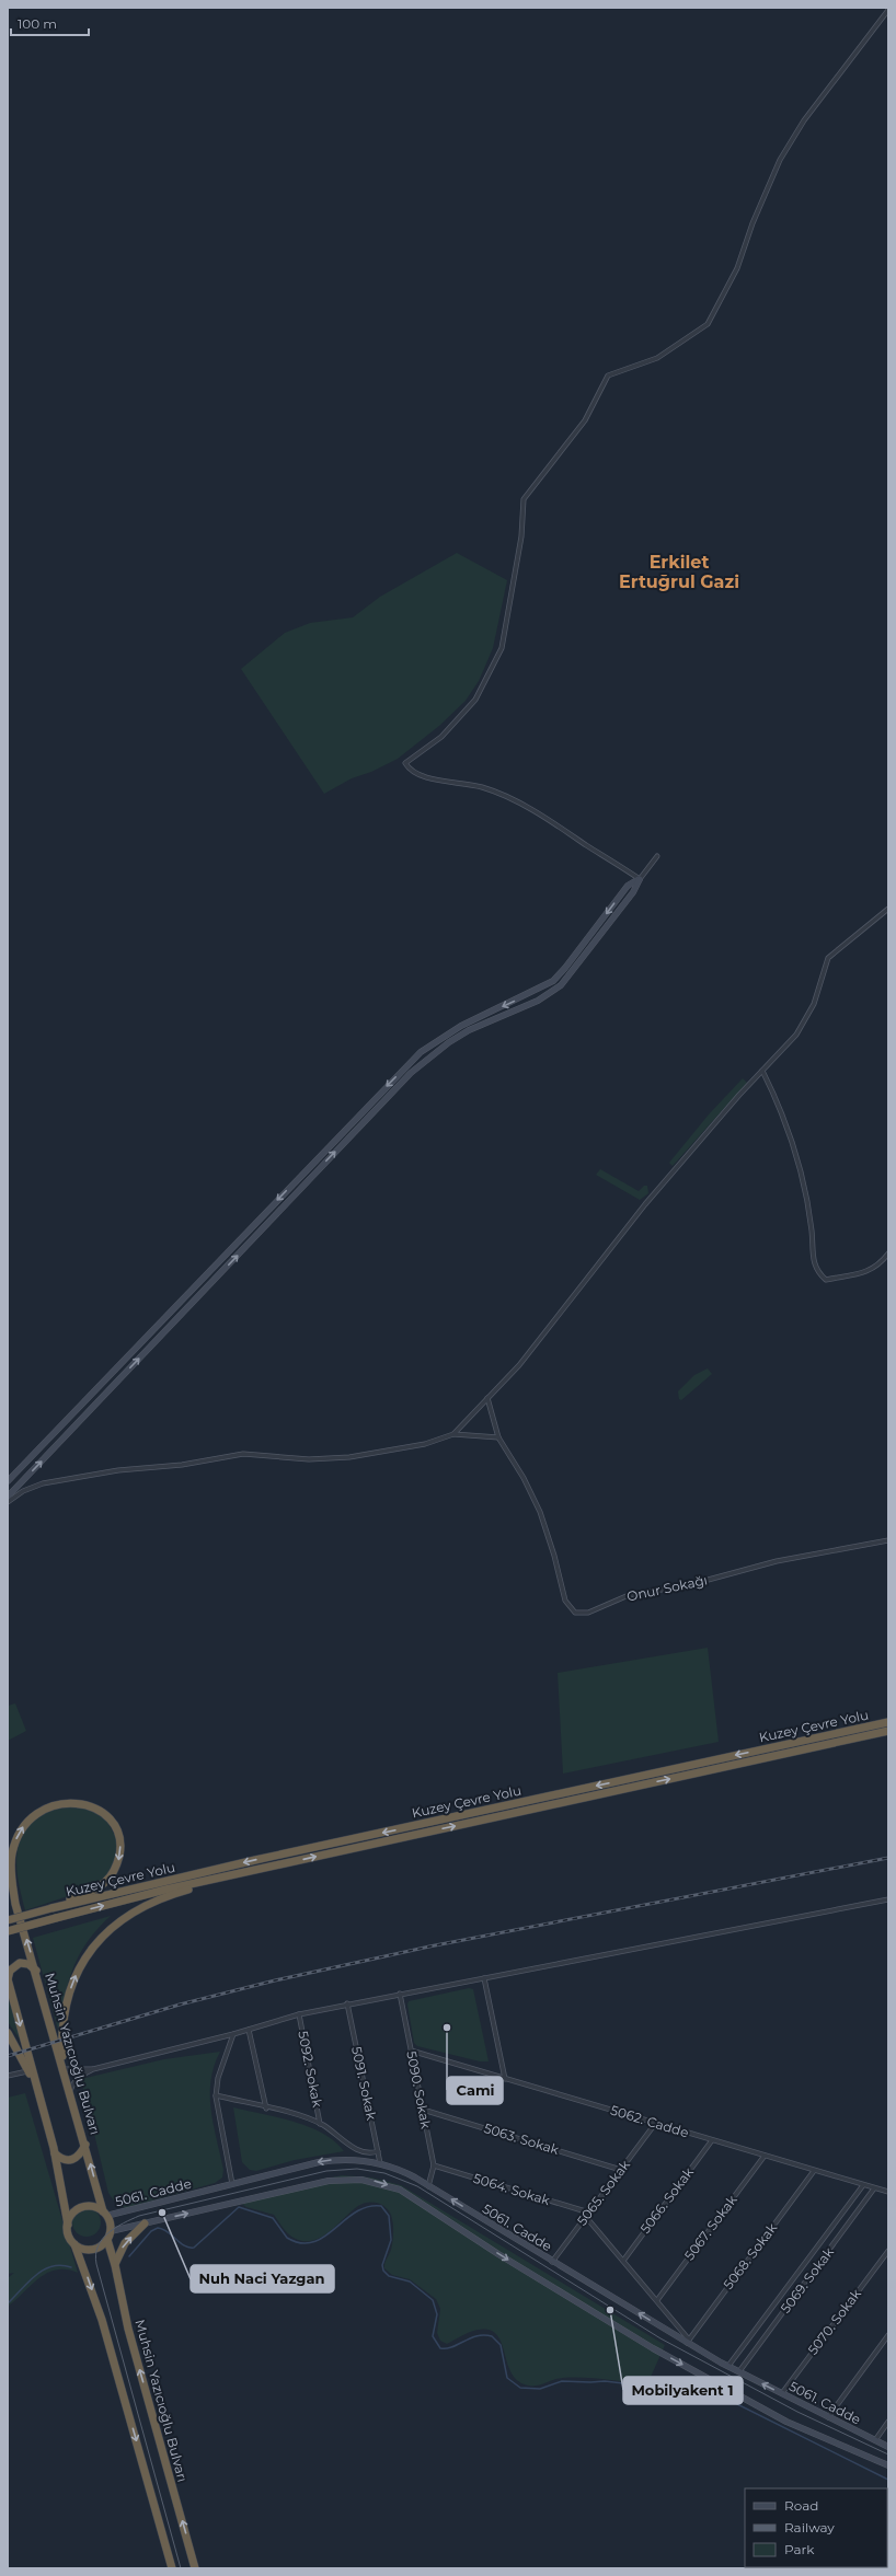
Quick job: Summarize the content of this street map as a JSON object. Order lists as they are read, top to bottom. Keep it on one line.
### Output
{"streets":{"highway":["Kuzey Çevre Yolu","Muhsin Yazıcıoğlu Bulvarı"],"street":["Onur Sokağı","5092. Sokak","5091. Sokak","5090. Sokak","5062. Cadde","5063. Sokak","5064. Sokak","5061. Cadde","5065. Sokak","5066. Sokak","5067. Sokak","5068. Sokak","5069. Sokak","5070. Sokak"]},"crossings":[["Kuzey Çevre Yolu","Muhsin Yazıcıoğlu Bulvarı"],["Muhsin Yazıcıoğlu Bulvarı","5061. Cadde"],["5091. Sokak","5061. Cadde"],["5090. Sokak","5062. Cadde"],["5090. Sokak","5063. Sokak"],["5090. Sokak","5064. Sokak"],["5090. Sokak","5061. Cadde"],["5062. Cadde","5065. Sokak"],["5062. Cadde","5066. Sokak"],["5062. Cadde","5067. Sokak"],["5062. Cadde","5068. Sokak"],["5062. Cadde","5069. Sokak"],["5063. Sokak","5065. Sokak"],["5064. Sokak","5065. Sokak"],["5061. Cadde","5065. Sokak"],["5061. Cadde","5068. Sokak"],["5061. Cadde","5069. Sokak"],["5061. Cadde","5070. Sokak"]],"districts":["Erkilet Ertuğrul Gazi"],"places":["Cami","Nuh Naci Yazgan","Mobilyakent 1"],"legend":["Road","Railway","Park"],"scale_bar":"100 m"}
